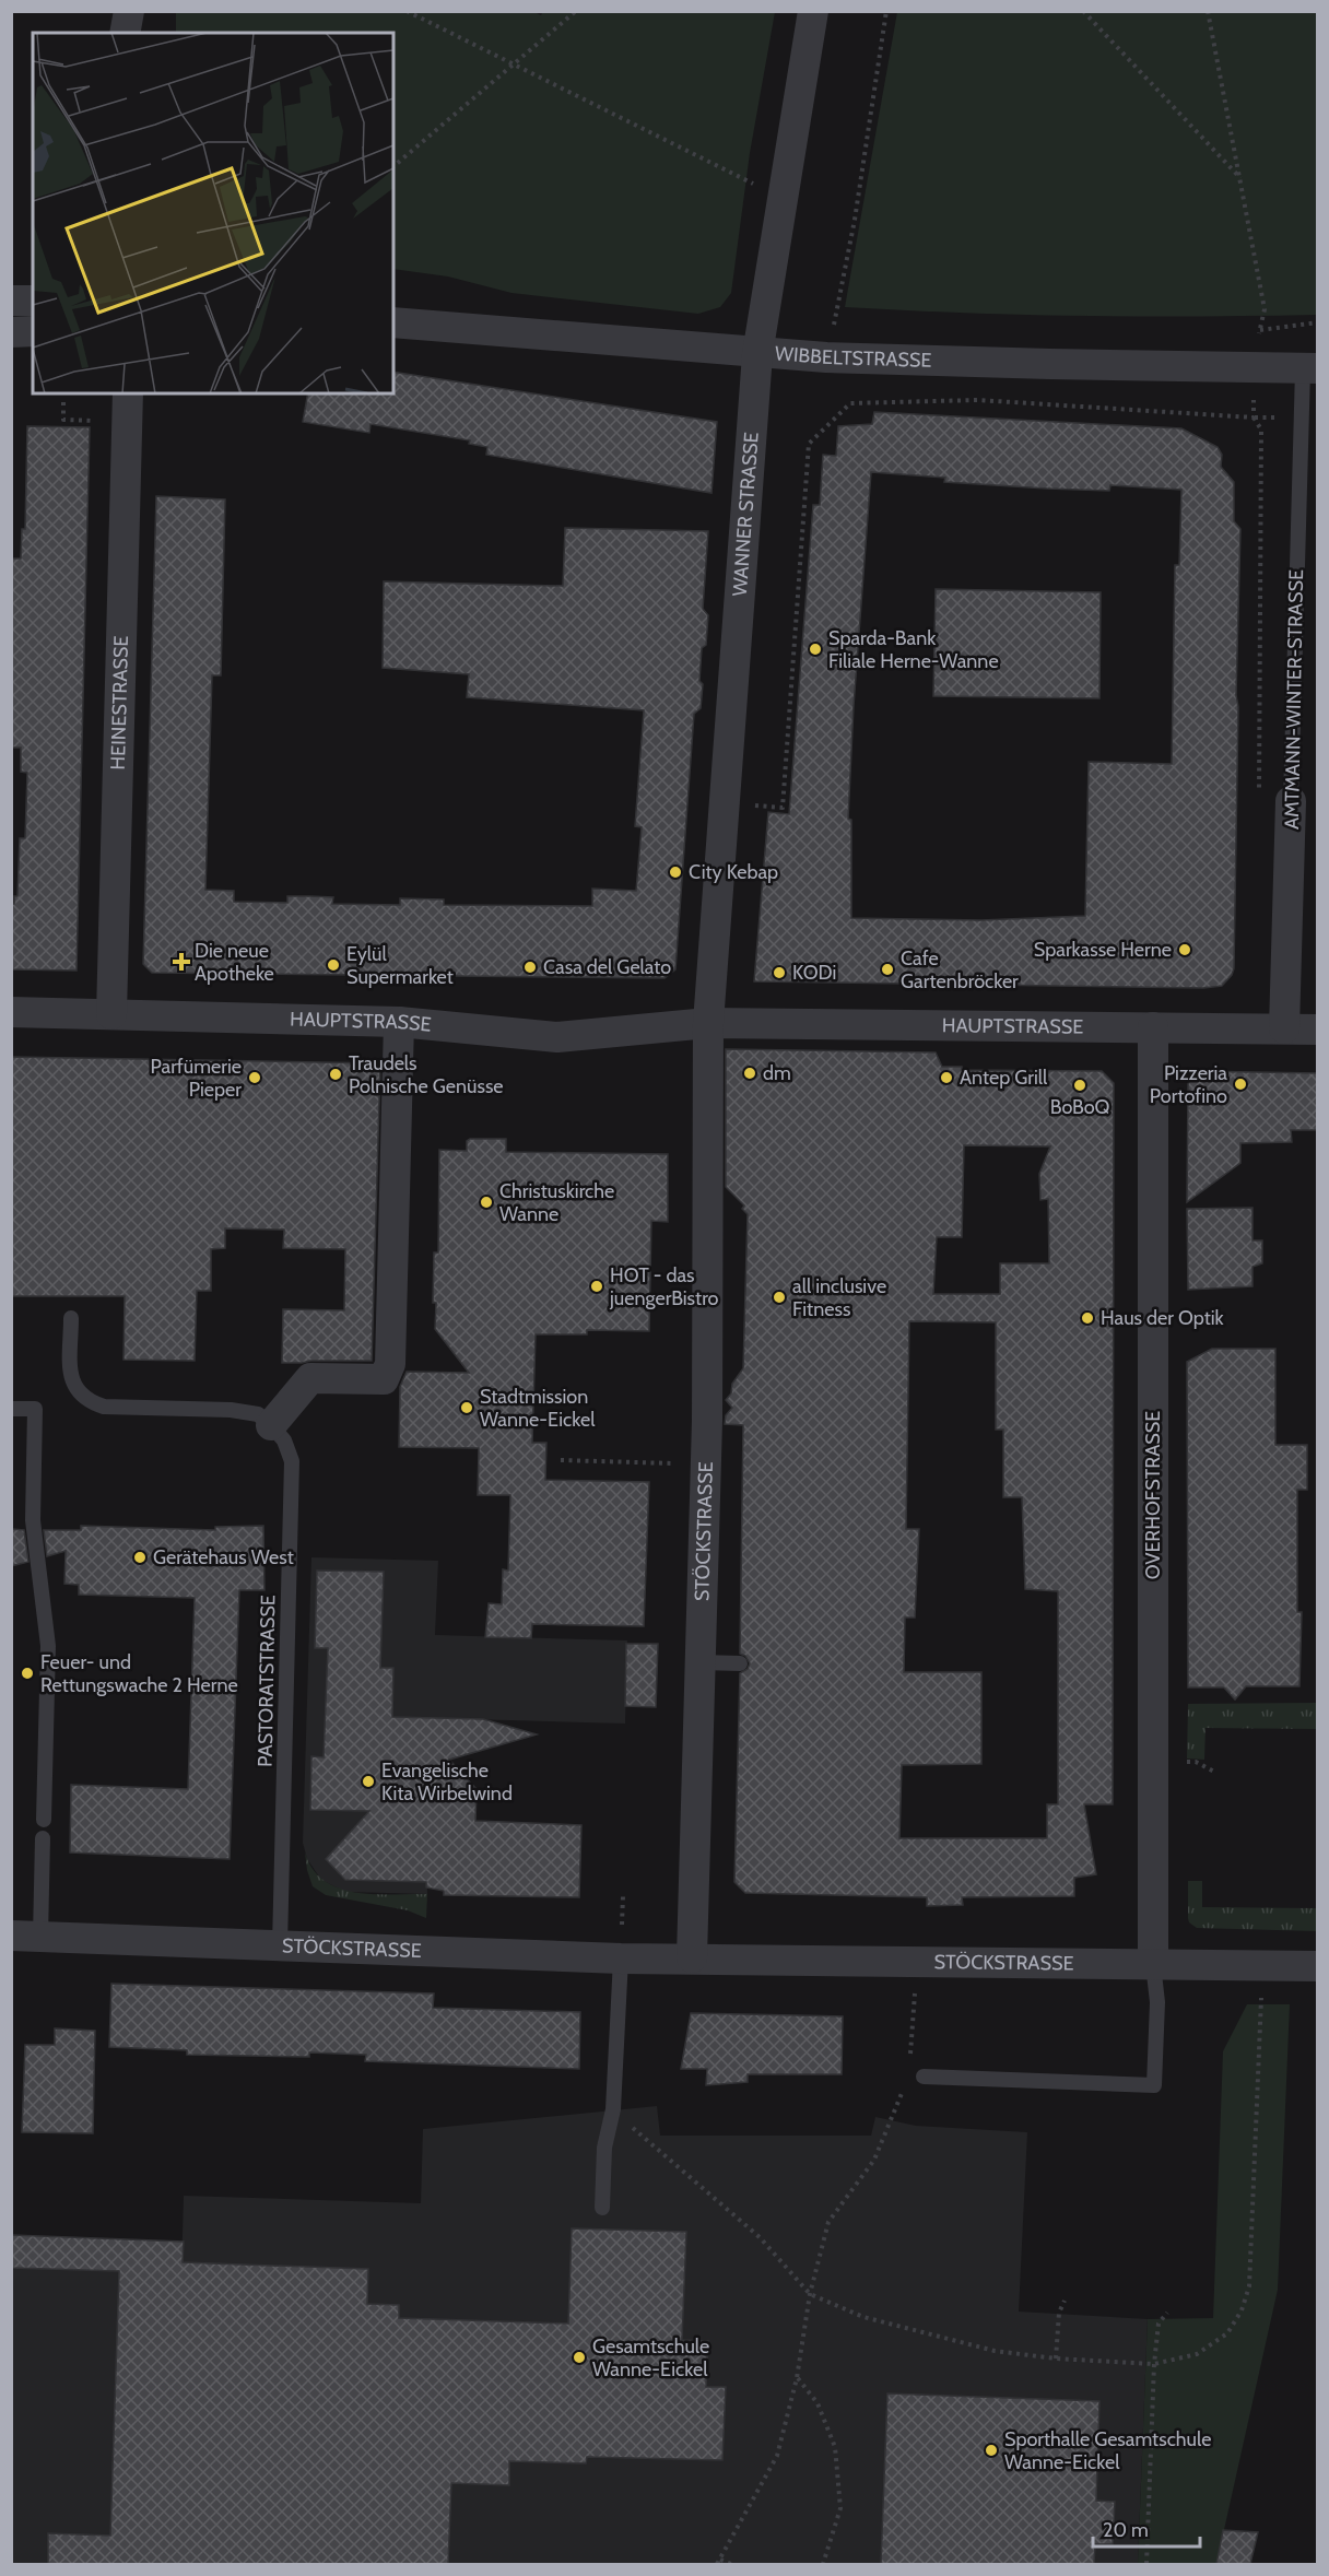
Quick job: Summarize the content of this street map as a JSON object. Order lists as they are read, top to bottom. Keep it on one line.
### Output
{"streets":{"street":["WIBBELTSTRASSE","WANNER STRASSE","AMTMANN-WINTER-STRASSE","HEINESTRASSE","HAUPTSTRASSE","OVERHOFSTRASSE","STÖCKSTRASSE"],"lane":["PASTORATSTRASSE"]},"crossings":[["WIBBELTSTRASSE","WANNER STRASSE"],["WIBBELTSTRASSE","AMTMANN-WINTER-STRASSE"],["WANNER STRASSE","HAUPTSTRASSE"],["WANNER STRASSE","STÖCKSTRASSE"],["AMTMANN-WINTER-STRASSE","HAUPTSTRASSE"],["HEINESTRASSE","HAUPTSTRASSE"],["HAUPTSTRASSE","OVERHOFSTRASSE"],["HAUPTSTRASSE","STÖCKSTRASSE"],["OVERHOFSTRASSE","STÖCKSTRASSE"],["STÖCKSTRASSE","PASTORATSTRASSE"]],"places":{"other":["Sparda-Bank Filiale Herne-Wanne","City Kebap","Sparkasse Herne","Eylül Supermarket","Casa del Gelato","Cafe Gartenbröcker","KODi","dm","Traudels Polnische Genüsse","Parfümerie Pieper","Antep Grill","Pizzeria Portofino","BoBoQ","Christuskirche Wanne","HOT - das juengerBistro","all inclusive Fitness","Haus der Optik","Stadtmission Wanne-Eickel","Gerätehaus West","Feuer- und Rettungswache 2 Herne","Evangelische Kita Wirbelwind","Gesamtschule Wanne-Eickel","Sporthalle Gesamtschule Wanne-Eickel"],"health":["Die neue Apotheke"]},"scale_bar":"20 m"}
